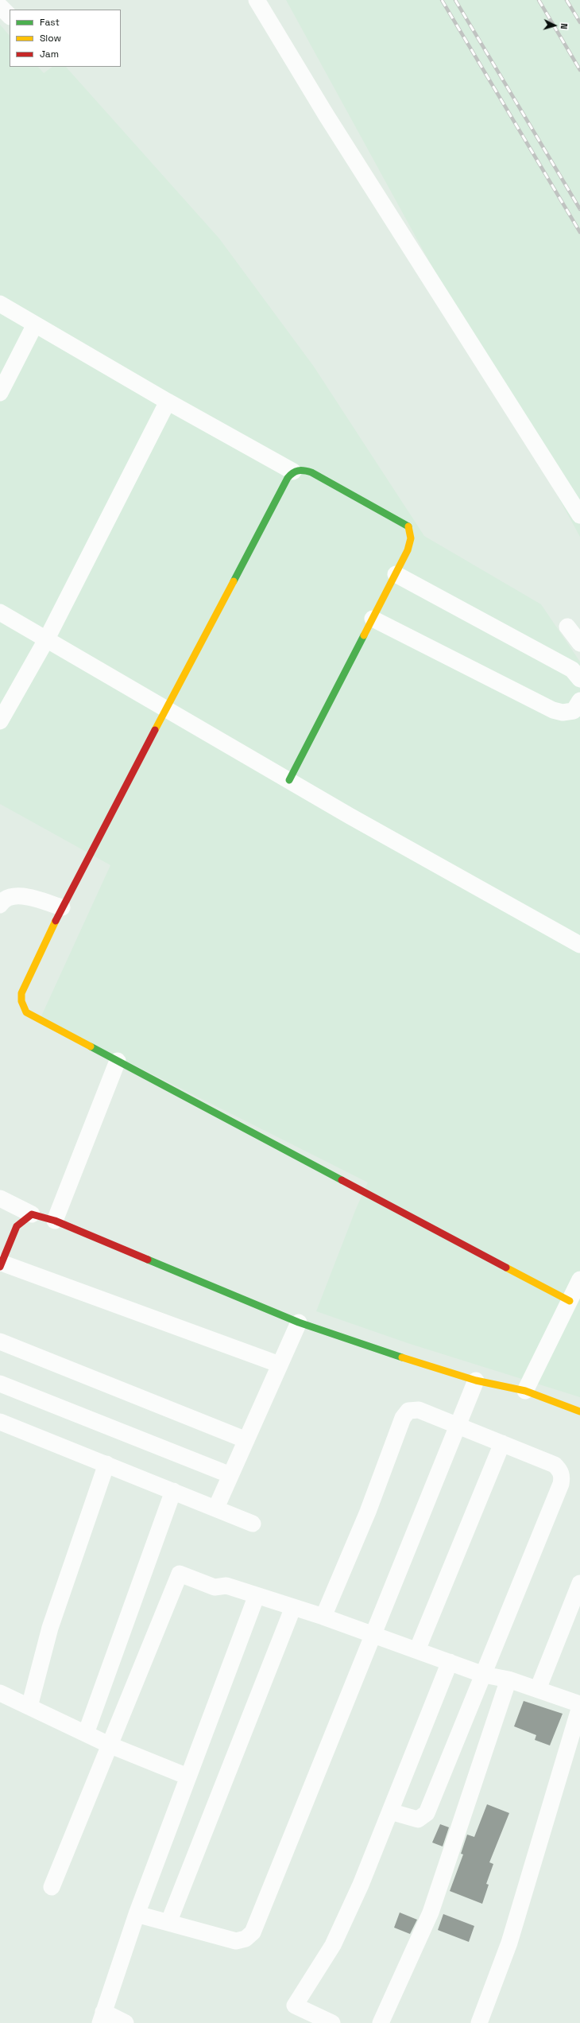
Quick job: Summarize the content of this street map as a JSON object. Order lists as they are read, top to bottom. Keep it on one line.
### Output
{"legend":["Fast","Slow","Jam"],"north":"right"}
